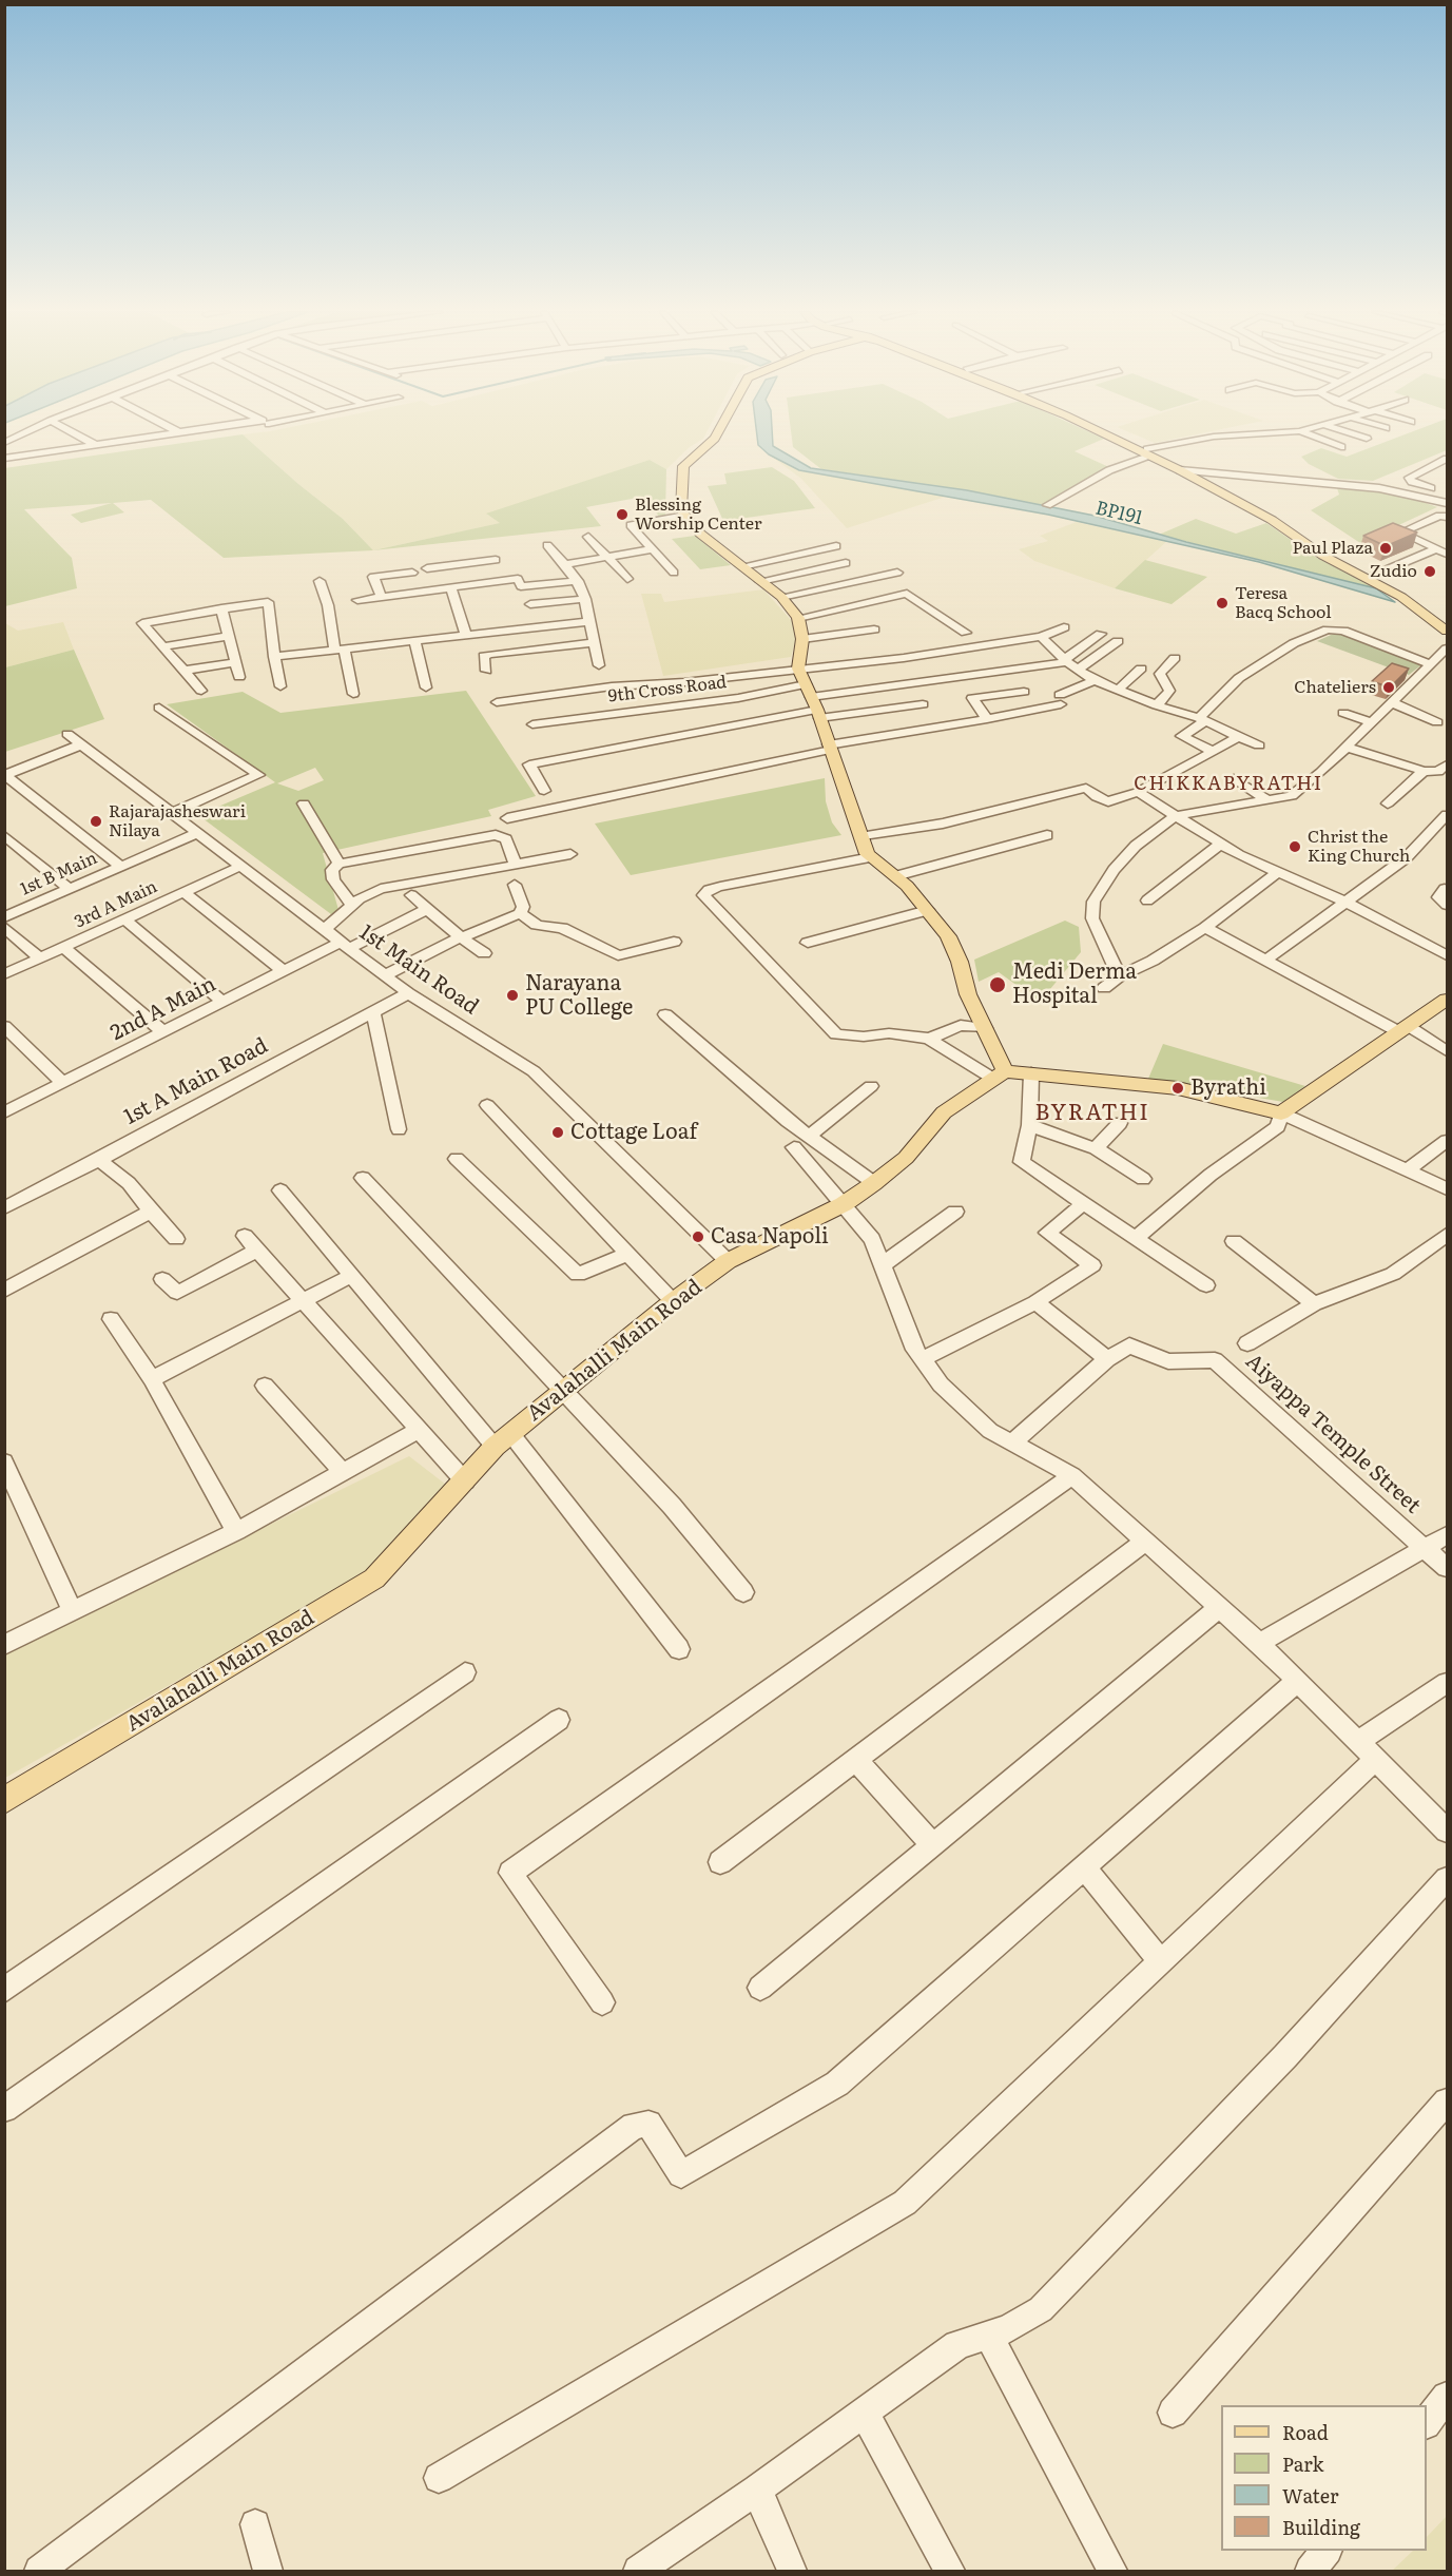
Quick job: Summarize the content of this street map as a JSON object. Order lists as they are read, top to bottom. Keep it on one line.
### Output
{"streets":{"main road":["Avalahalli Main Road"],"street":["9th Cross Road","1st B Main","3rd A Main","1st Main Road","2nd A Main","1st A Main Road","Aiyappa Temple Street"]},"crossings":[["1st B Main","1st Main Road"],["3rd A Main","1st Main Road"],["1st Main Road","2nd A Main"],["1st Main Road","1st A Main Road"],["1st Main Road","Avalahalli Main Road"]],"districts":["CHIKKABYRATHI","BYRATHI"],"water":["BP191"],"places":["Blessing Worship Center","Paul Plaza","Zudio","Teresa Bacq School","Chateliers","Rajarajasheswari Nilaya","Christ the King Church","Medi Derma Hospital","Narayana PU College","Byrathi","Cottage Loaf","Casa Napoli"],"legend":["Road","Park","Water","Building"]}
